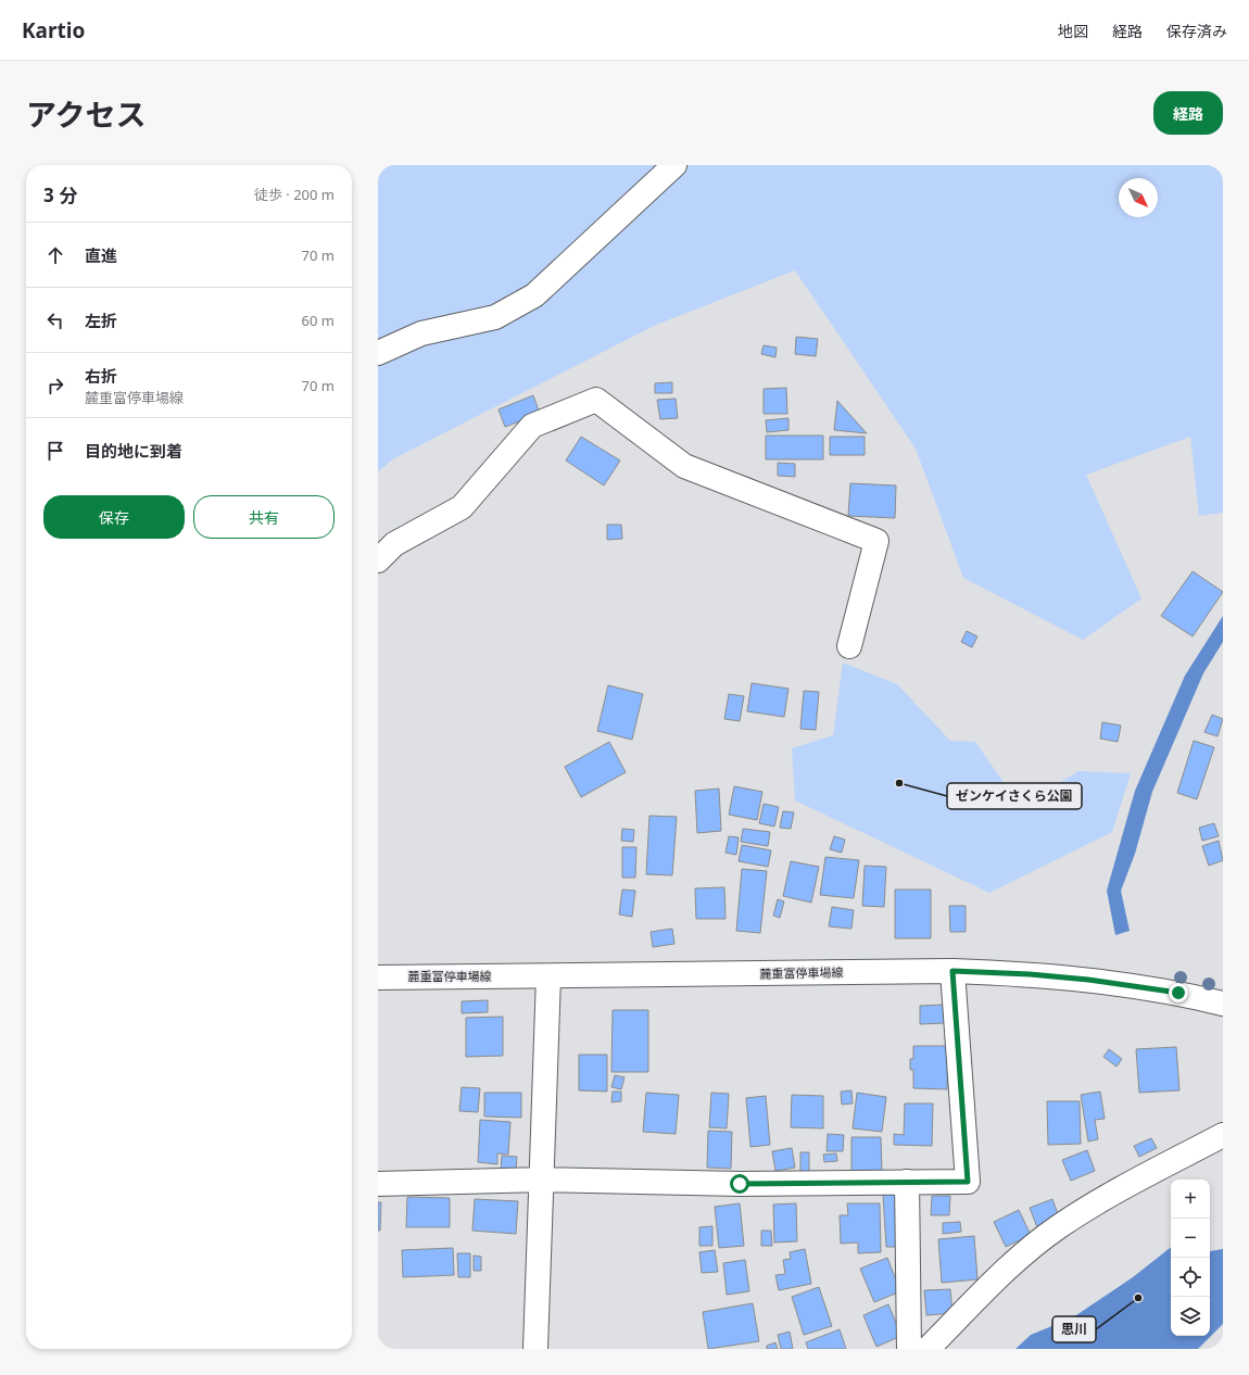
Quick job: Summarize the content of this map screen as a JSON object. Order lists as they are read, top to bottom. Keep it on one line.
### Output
{"streets":{"street":["麓重富停車場線"]},"places":["ゼンケイさくら公園","思川"],"north":"bottom right","page":{"header":"Kartio","nav":["地図","経路","保存済み"],"title":"アクセス","buttons":["経路",["保存","共有"]],"heading":["3 分","徒歩 · 200 m"],"list":[["直進","70 m"],["左折","60 m"],["右折","麓重富停車場線","70 m"],"目的地に到着"],"map_buttons":["+","−"]}}
